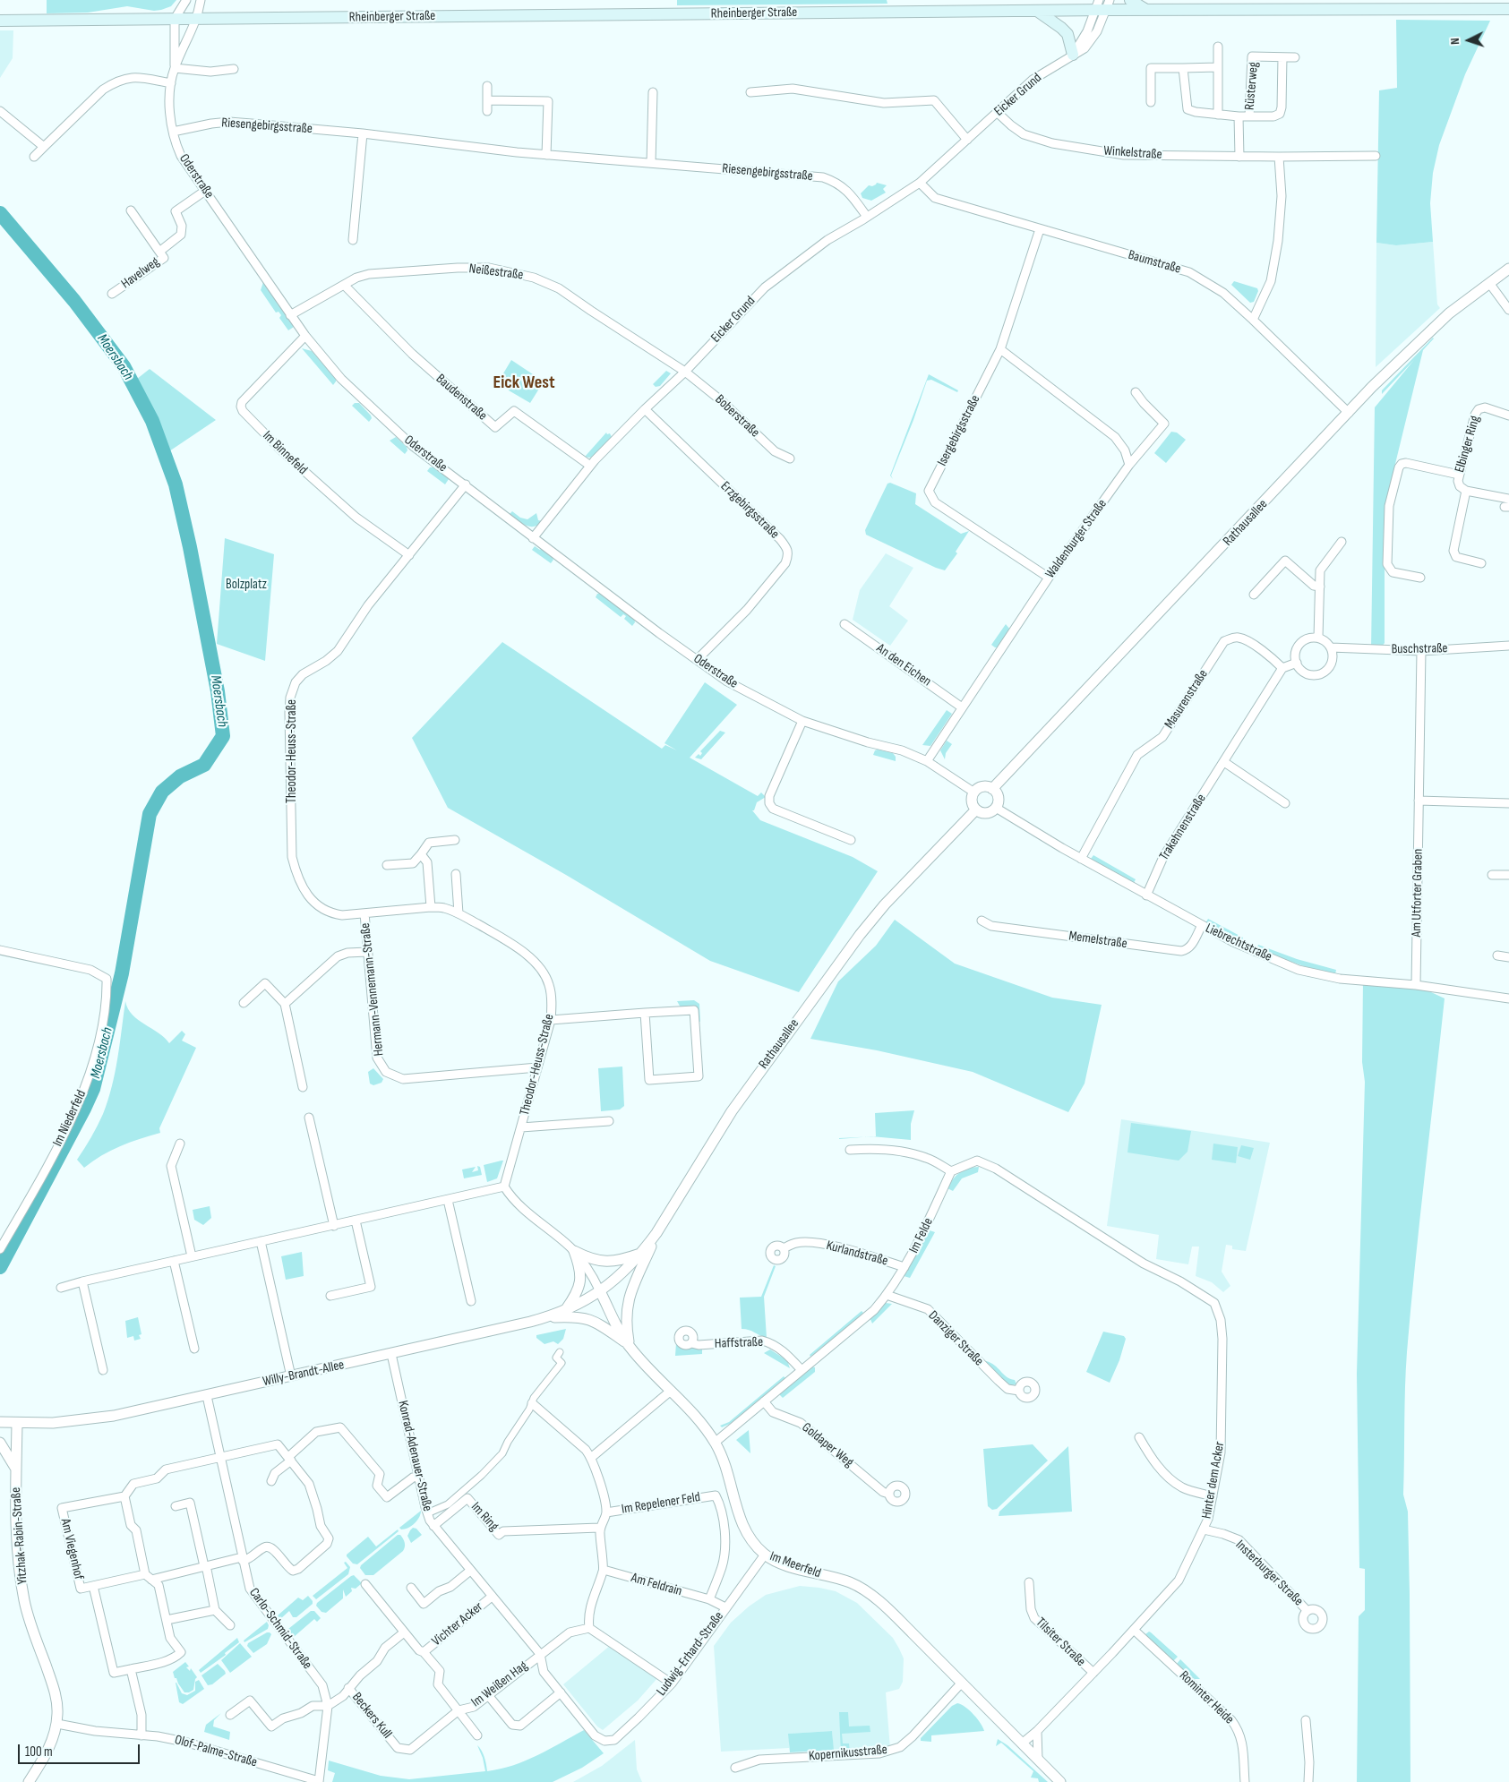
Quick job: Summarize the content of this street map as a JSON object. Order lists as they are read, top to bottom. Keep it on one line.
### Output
{"streets":{"main road":["Rheinberger Straße"],"street":["Rüsterweg","Eicker Grund","Riesengebirgsstraße","Winkelstraße","Oderstraße","Baumstraße","Neißestraße","Havelweg","Baudenstraße","Boberstraße","Isergebirgsstraße","Elbinger Ring","Im Binnefeld","Erzgebirgsstraße","Rathausallee","Waldenburger Straße","Buschstraße","An den Eichen","Masurenstraße","Theodor-Heuss-Straße","Trakehnenstraße","Am Utforter Graben","Memelstraße","Liebrechtstraße","Hermann-Vennemann-Straße","Im Niederfeld","Im Felde","Kurlandstraße","Danziger Straße","Haffstraße","Willy-Brandt-Allee","Goldaper Weg","Konrad-Adenauer-Straße","Hinter dem Acker","Im Repelener Feld","Im Ring","Yitzhak-Rabin-Straße","Am Viegenhof","Im Meerfeld","Insterburger Straße","Am Feldrain","Vichter Acker","Carlo-Schmid-Straße","Tilsiter Straße","Ludwig-Erhard-Straße","Im Weißen Hag","Rominter Heide","Beckers Kull","Olof-Palme-Straße","Kopernikusstraße"]},"crossings":[["Rheinberger Straße","Eicker Grund"],["Rheinberger Straße","Oderstraße"],["Rüsterweg","Winkelstraße"],["Eicker Grund","Riesengebirgsstraße"],["Eicker Grund","Winkelstraße"],["Eicker Grund","Oderstraße"],["Eicker Grund","Baumstraße"],["Eicker Grund","Neißestraße"],["Eicker Grund","Baudenstraße"],["Eicker Grund","Boberstraße"],["Eicker Grund","Erzgebirgsstraße"],["Riesengebirgsstraße","Oderstraße"],["Oderstraße","Neißestraße"],["Oderstraße","Havelweg"],["Oderstraße","Im Binnefeld"],["Oderstraße","Erzgebirgsstraße"],["Oderstraße","Rathausallee"],["Oderstraße","Waldenburger Straße"],["Oderstraße","Theodor-Heuss-Straße"],["Oderstraße","Liebrechtstraße"],["Baumstraße","Isergebirgsstraße"],["Baumstraße","Rathausallee"],["Neißestraße","Baudenstraße"],["Neißestraße","Boberstraße"],["Isergebirgsstraße","Waldenburger Straße"],["Im Binnefeld","Theodor-Heuss-Straße"],["Rathausallee","Liebrechtstraße"],["Rathausallee","Willy-Brandt-Allee"],["Rathausallee","Im Meerfeld"],["Waldenburger Straße","An den Eichen"],["Buschstraße","Am Utforter Graben"],["Masurenstraße","Trakehnenstraße"],["Masurenstraße","Liebrechtstraße"],["Theodor-Heuss-Straße","Hermann-Vennemann-Straße"],["Trakehnenstraße","Liebrechtstraße"],["Am Utforter Graben","Liebrechtstraße"],["Memelstraße","Liebrechtstraße"],["Im Felde","Kurlandstraße"],["Im Felde","Danziger Straße"],["Im Felde","Haffstraße"],["Im Felde","Goldaper Weg"],["Im Felde","Hinter dem Acker"],["Im Felde","Im Meerfeld"],["Willy-Brandt-Allee","Konrad-Adenauer-Straße"],["Willy-Brandt-Allee","Yitzhak-Rabin-Straße"],["Willy-Brandt-Allee","Im Meerfeld"],["Willy-Brandt-Allee","Carlo-Schmid-Straße"],["Konrad-Adenauer-Straße","Im Ring"],["Konrad-Adenauer-Straße","Vichter Acker"],["Konrad-Adenauer-Straße","Ludwig-Erhard-Straße"],["Konrad-Adenauer-Straße","Im Weißen Hag"],["Hinter dem Acker","Im Meerfeld"],["Hinter dem Acker","Insterburger Straße"],["Hinter dem Acker","Tilsiter Straße"],["Hinter dem Acker","Rominter Heide"],["Im Repelener Feld","Am Feldrain"],["Yitzhak-Rabin-Straße","Olof-Palme-Straße"],["Am Viegenhof","Carlo-Schmid-Straße"],["Im Meerfeld","Ludwig-Erhard-Straße"],["Im Meerfeld","Kopernikusstraße"],["Am Feldrain","Ludwig-Erhard-Straße"],["Carlo-Schmid-Straße","Olof-Palme-Straße"],["Im Weißen Hag","Beckers Kull"]],"districts":["Eick West"],"water":["Moersbach"],"parks":["Bolzplatz"],"scale_bar":"100 m","north":"left"}
